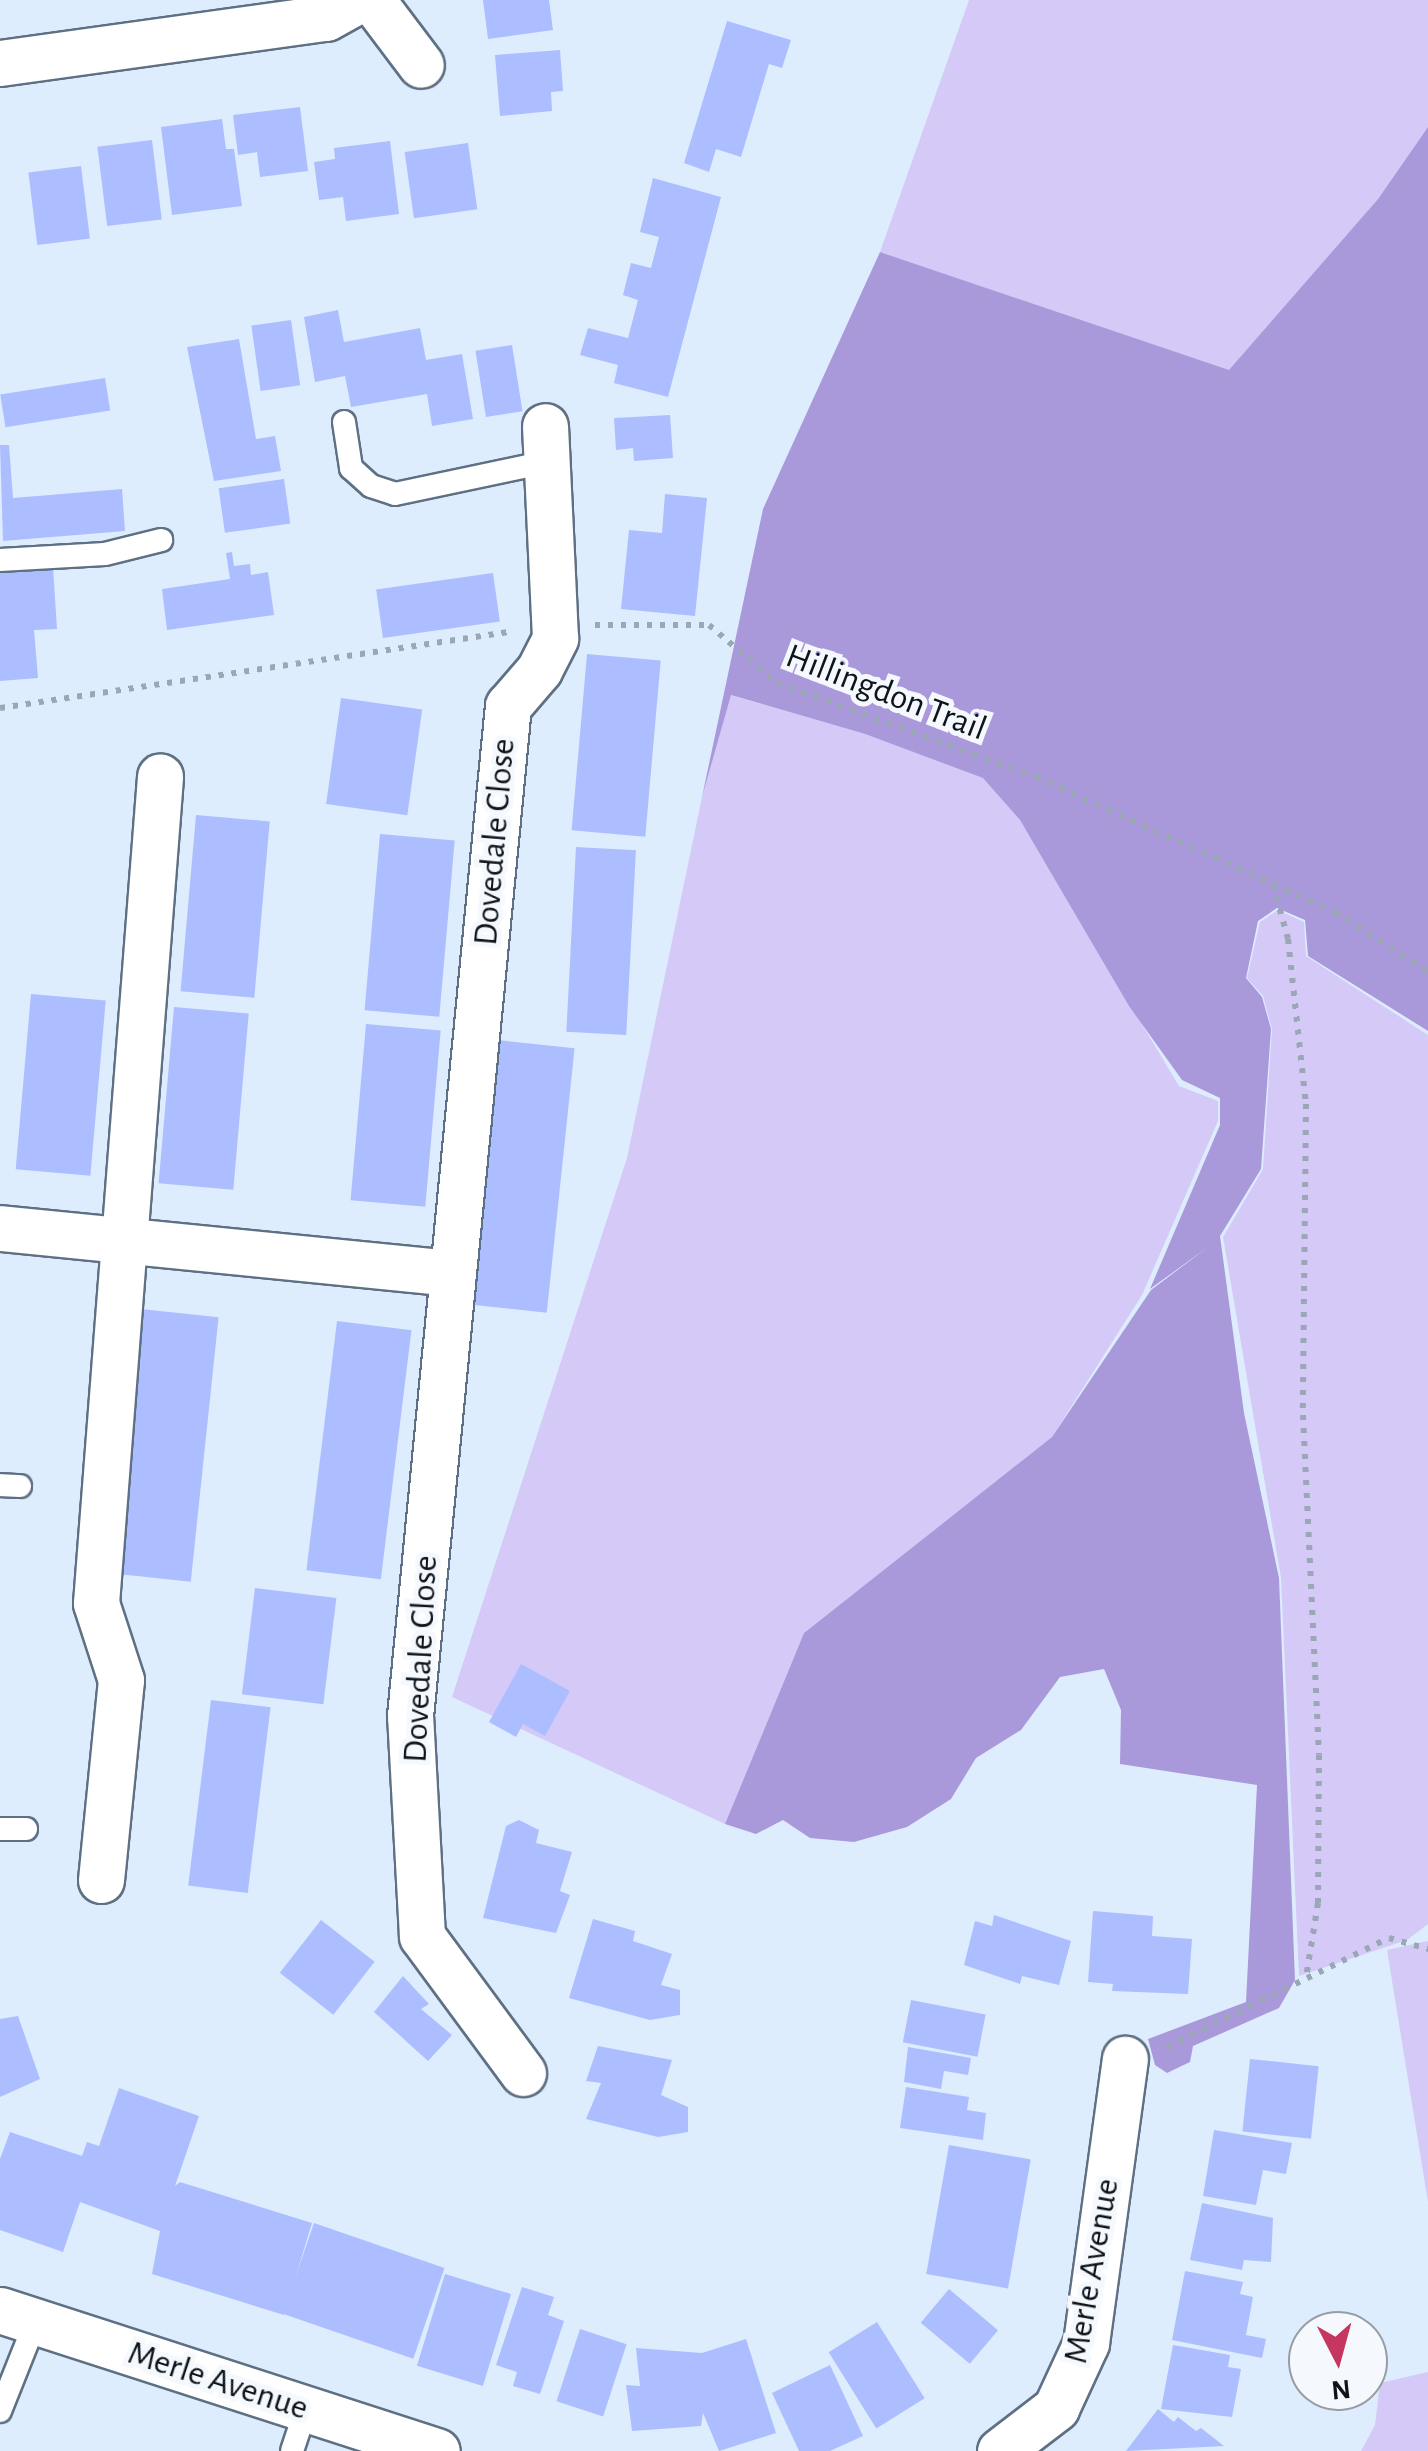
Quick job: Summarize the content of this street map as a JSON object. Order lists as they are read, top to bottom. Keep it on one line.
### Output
{"streets":{"street":["Dovedale Close","Merle Avenue"],"path":["Hillingdon Trail"]},"crossings":[["Hillingdon Trail","Dovedale Close"]],"north":"bottom"}
